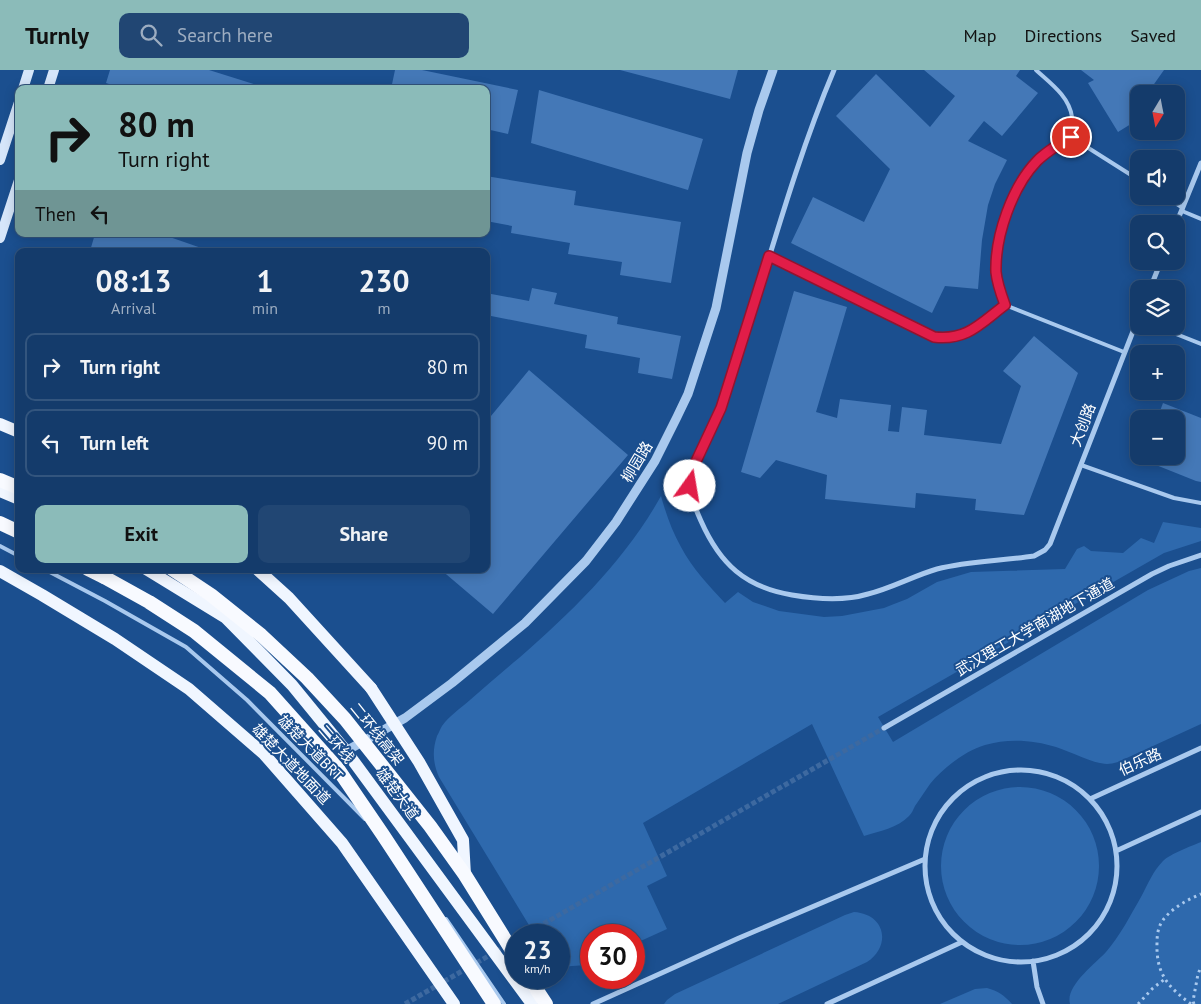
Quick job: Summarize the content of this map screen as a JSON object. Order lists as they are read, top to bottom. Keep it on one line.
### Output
{"streets":{"highway":["二环线高架","二环线"],"main road":["雄楚大道地面道","雄楚大道"],"street":["大创路","柳园路","武汉理工大学南湖地下通道","伯乐路"],"lane":["雄楚大道BRT"]},"crossings":[["柳园路","雄楚大道"]],"north":"bottom","page":{"header":"Turnly","search":"Search here","nav":["Map","Directions","Saved"],"map_buttons":["+","−"],"turn":["80 m","Turn right"],"then":"Then","eta":["08:13","Arrival","1","min","230","m"],"list":[{"name":"Turn right","value":"80 m"},{"name":"Turn left","value":"90 m"}],"buttons":["Exit","Share"],"speed":"23 km/h","limit":"30"}}
